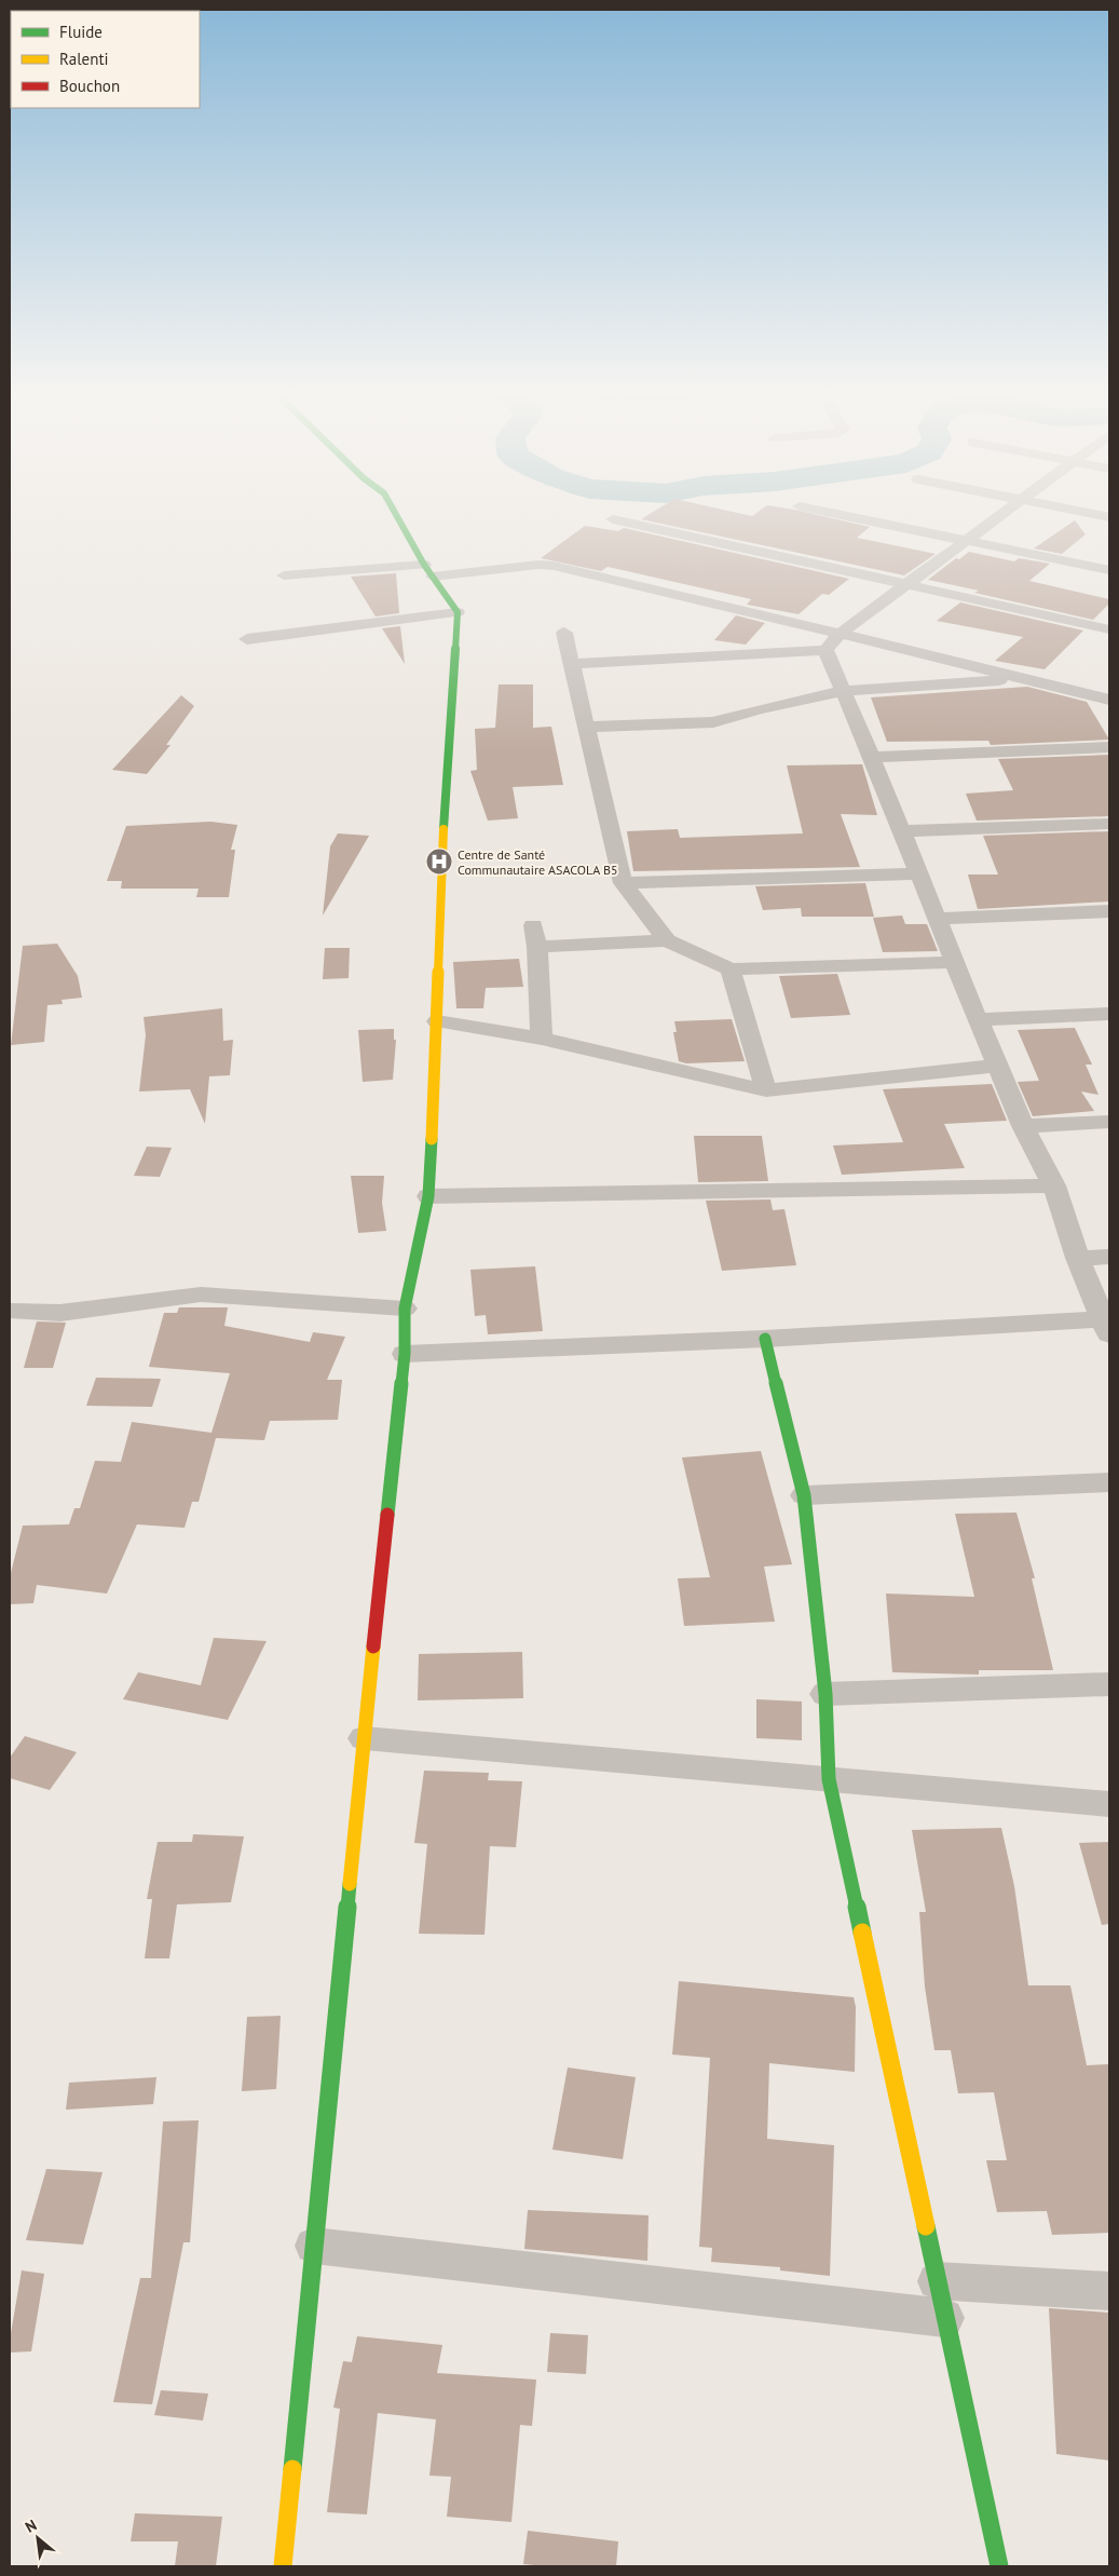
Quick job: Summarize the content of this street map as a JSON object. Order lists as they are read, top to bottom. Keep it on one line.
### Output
{"places":{"hospital":["Centre de Santé Communautaire ASACOLA B5"]},"legend":["Fluide","Ralenti","Bouchon"],"north":"top left"}
